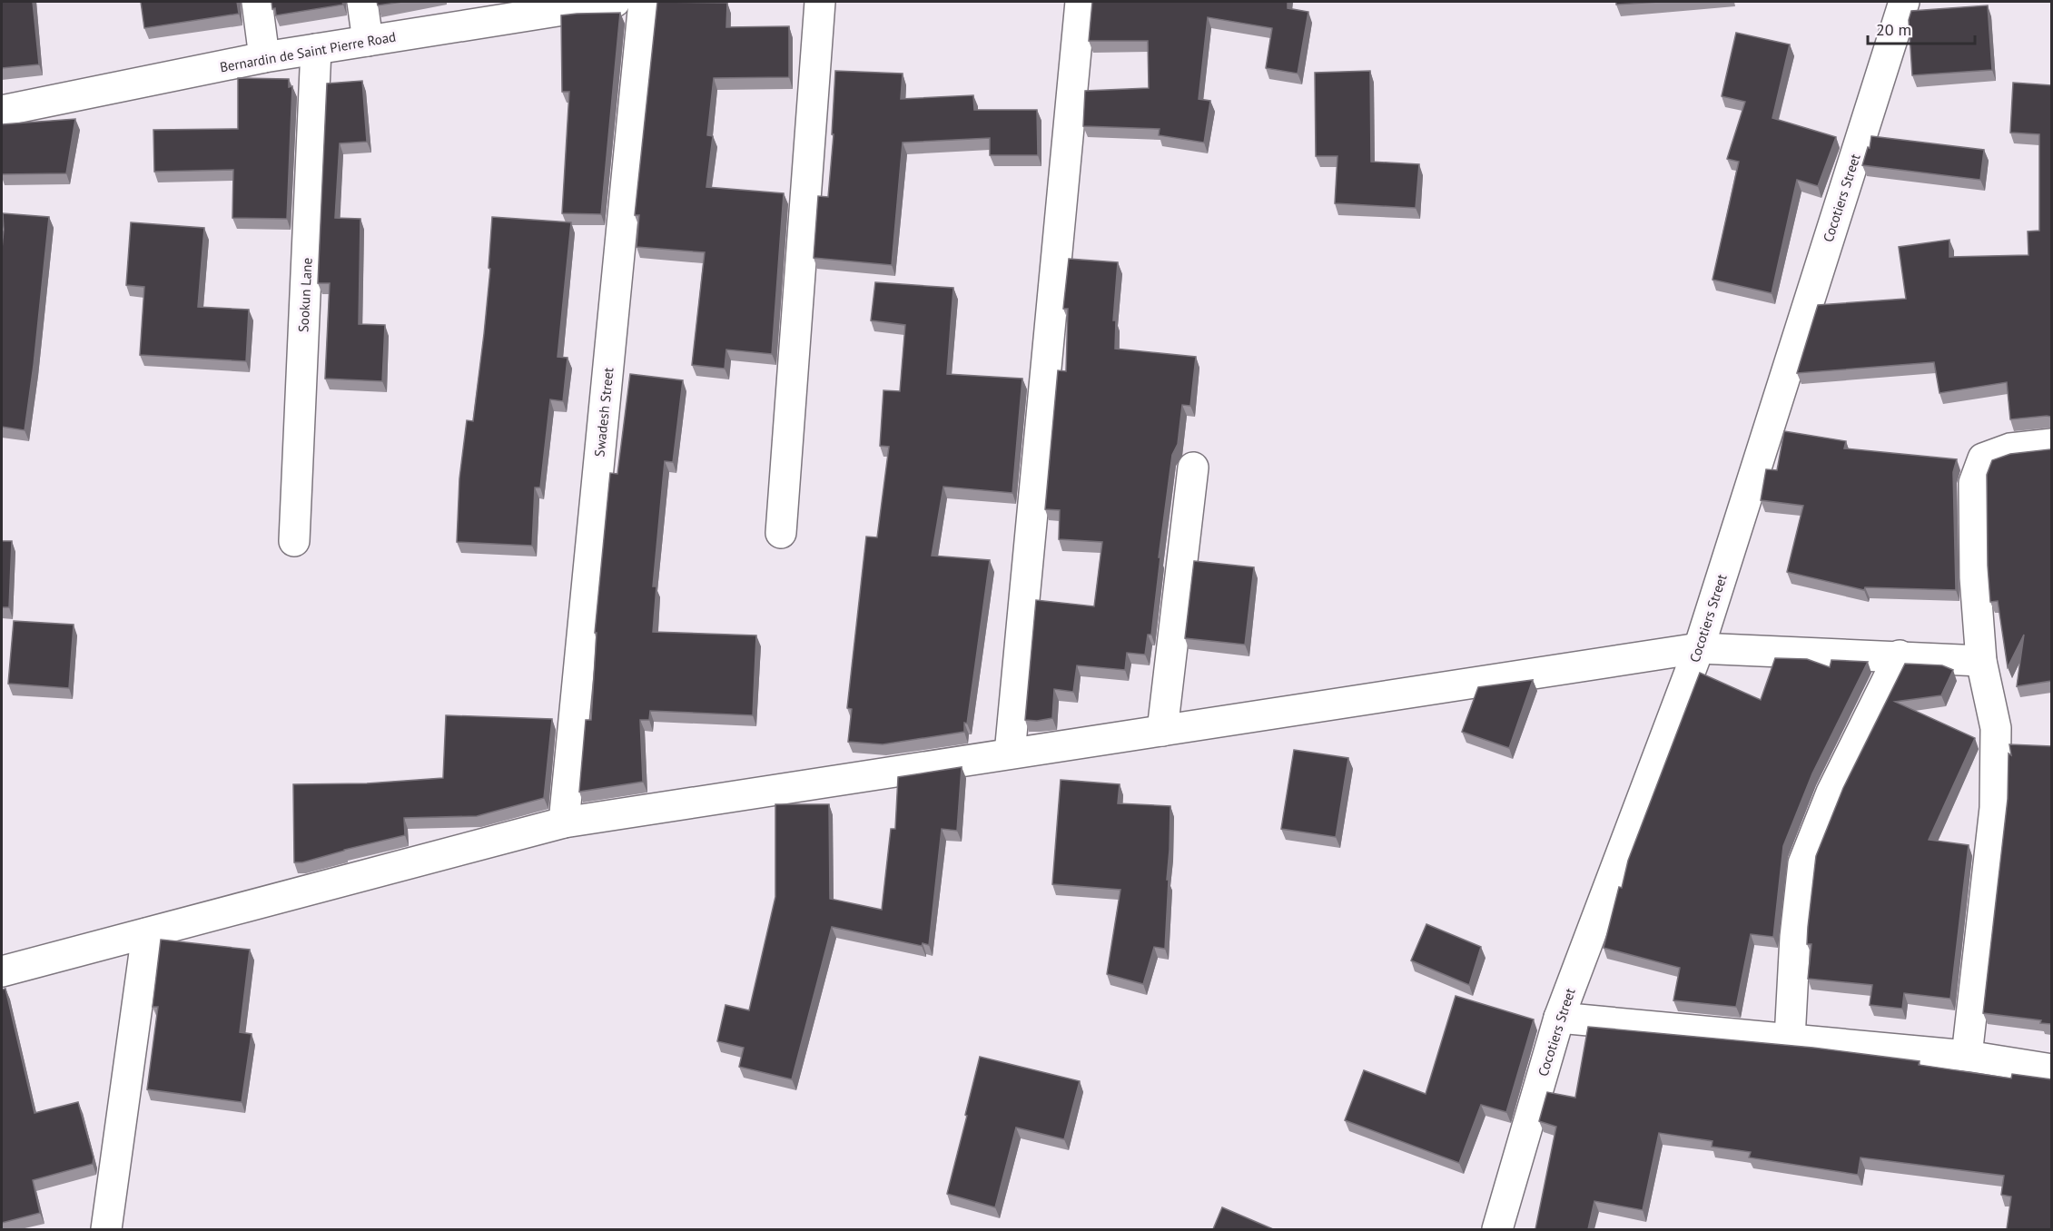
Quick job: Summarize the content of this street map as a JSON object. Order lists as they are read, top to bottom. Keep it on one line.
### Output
{"streets":{"street":["Bernardin de Saint Pierre Road","Cocotiers Street","Sookun Lane","Swadesh Street"]},"crossings":[["Bernardin de Saint Pierre Road","Sookun Lane"]],"scale_bar":"20 m"}
